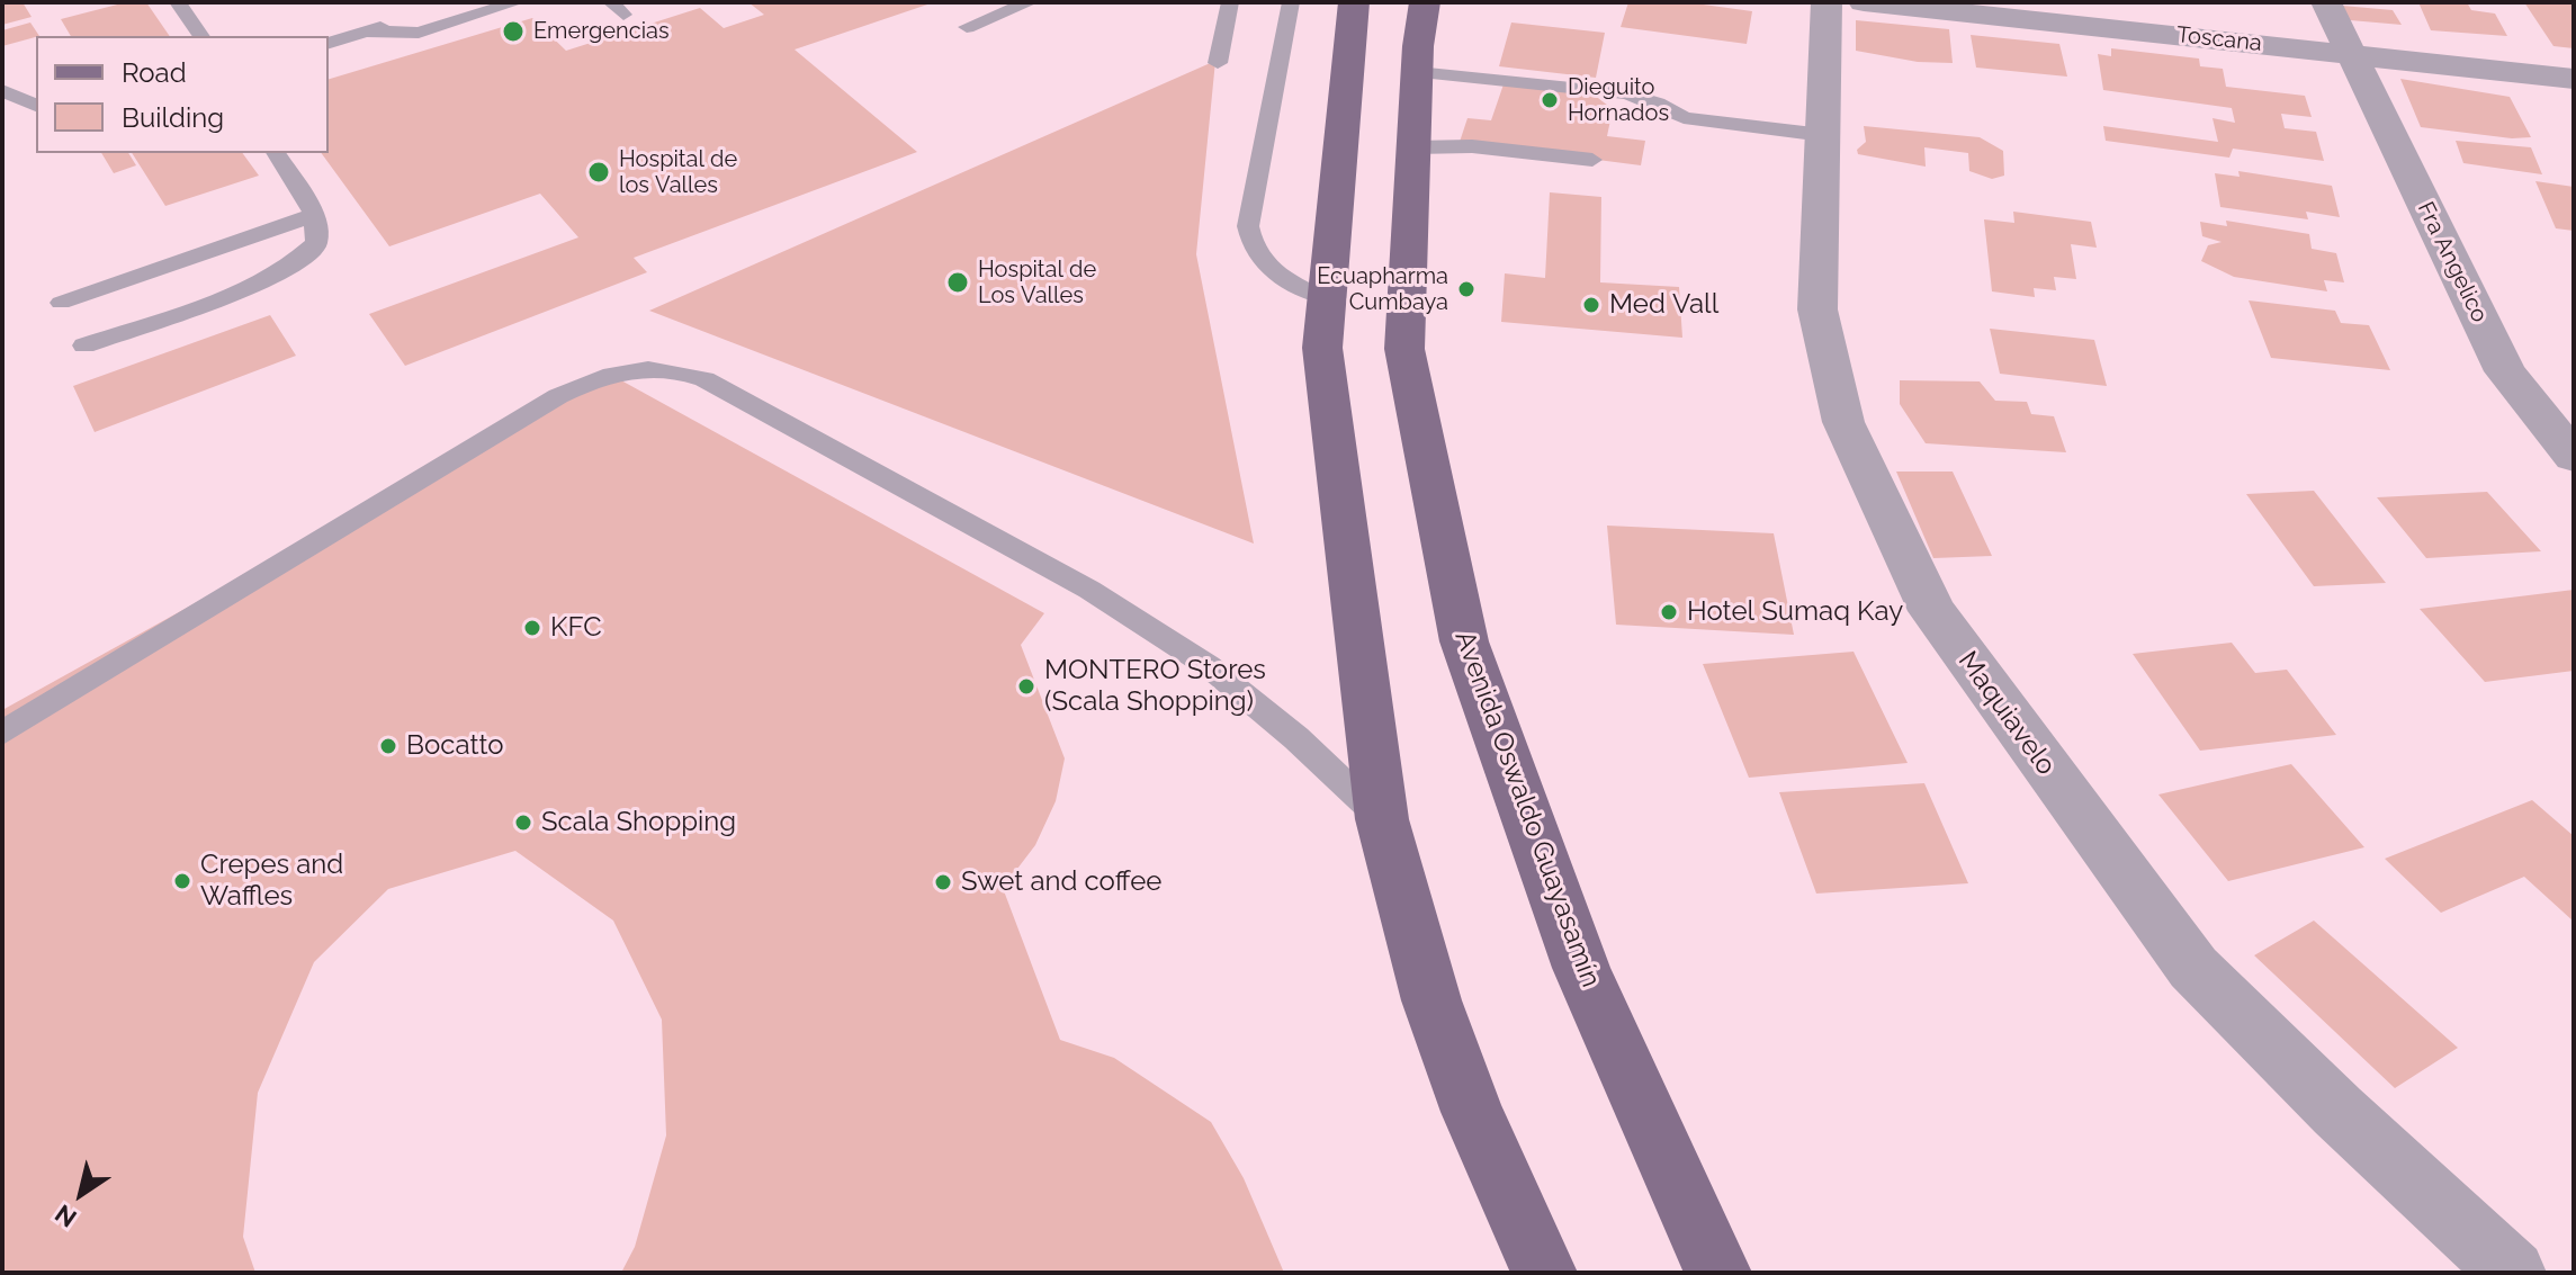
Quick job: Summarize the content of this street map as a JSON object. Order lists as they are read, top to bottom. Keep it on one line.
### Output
{"streets":{"main road":["Avenida Oswaldo Guayasamín"],"street":["Toscana","Fra Angelico","Maquiavelo"]},"crossings":[["Toscana","Fra Angelico"]],"places":["Emergencias","Dieguito Hornados","Hospital de los Valles","Hospital de Los Valles","Ecuapharma Cumbaya","Med Vall","Hotel Sumaq Kay","KFC","MONTERO Stores (Scala Shopping)","Bocatto","Scala Shopping","Crepes and Waffles","Swet and coffee"],"legend":["Road","Building"],"north":"bottom left"}
